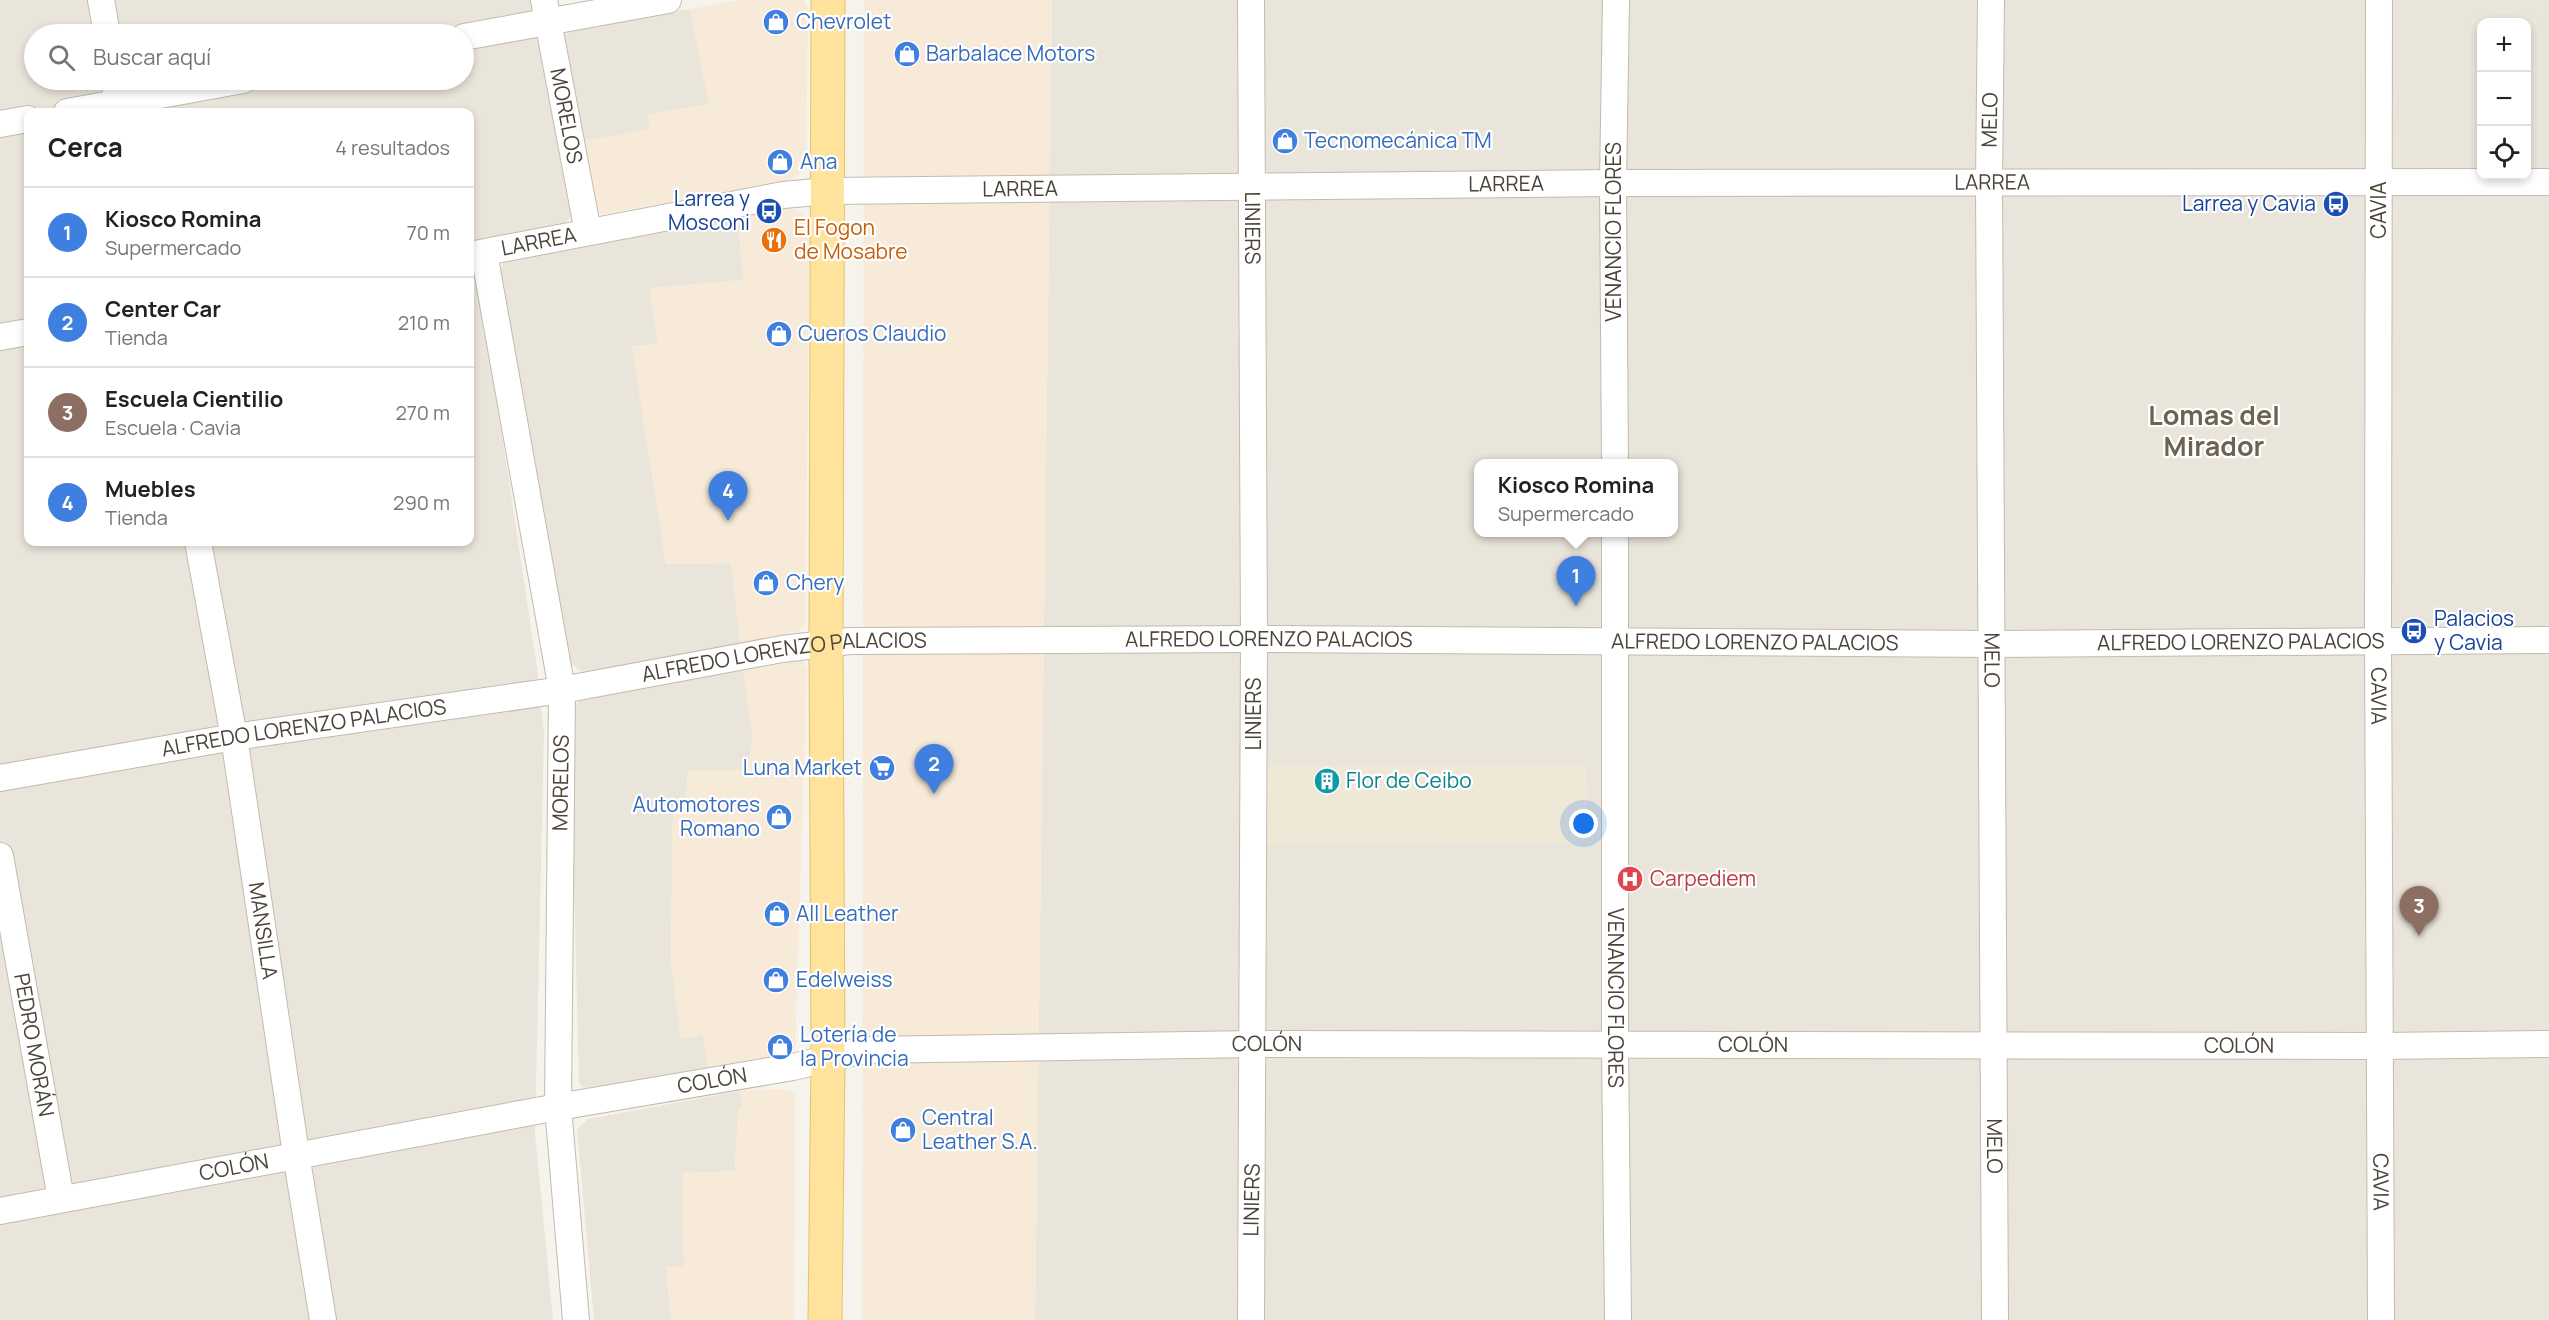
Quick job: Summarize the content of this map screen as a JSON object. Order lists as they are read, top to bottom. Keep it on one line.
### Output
{"streets":{"street":["MORELOS","MELO","LARREA","CAVIA","LINIERS","VENANCIO FLORES","ALFREDO LORENZO PALACIOS","MANSILLA","COLÓN","PEDRO MORÁN"]},"crossings":[["MORELOS","LARREA"],["MORELOS","ALFREDO LORENZO PALACIOS"],["MORELOS","COLÓN"],["MELO","LARREA"],["MELO","ALFREDO LORENZO PALACIOS"],["MELO","COLÓN"],["LARREA","CAVIA"],["LARREA","LINIERS"],["LARREA","VENANCIO FLORES"],["CAVIA","ALFREDO LORENZO PALACIOS"],["CAVIA","COLÓN"],["LINIERS","ALFREDO LORENZO PALACIOS"],["LINIERS","COLÓN"],["VENANCIO FLORES","ALFREDO LORENZO PALACIOS"],["VENANCIO FLORES","COLÓN"],["ALFREDO LORENZO PALACIOS","MANSILLA"],["MANSILLA","COLÓN"],["COLÓN","PEDRO MORÁN"]],"districts":["Lomas del Mirador"],"places":{"shop":["Chevrolet","Barbalace Motors","Tecnomecánica TM","Ana","Cueros Claudio","Chery","Automotores Romano","All Leather","Edelweiss","Lotería de la Provincia","Central Leather S.A."],"bus stop":["Larrea y Cavia","Larrea y Mosconi","Palacios y Cavia"],"restaurant":["El Fogon de Mosabre"],"supermarket":["Luna Market"],"building":["Flor de Ceibo"],"hospital":["Carpediem"]},"page":{"map_buttons":["+","−"],"search":"Buscar aquí","heading":["Cerca","4 resultados"],"list":[{"mark":"1","name":"Kiosco Romina","note":"Supermercado","value":"70 m"},{"mark":"2","name":"Center Car","note":"Tienda","value":"210 m"},{"mark":"3","name":"Escuela Cientilio","note":"Escuela · Cavia","value":"270 m"},{"mark":"4","name":"Muebles","note":"Tienda","value":"290 m"}],"popup":["Kiosco Romina","Supermercado"],"pins":["4","1","2","3"]}}
